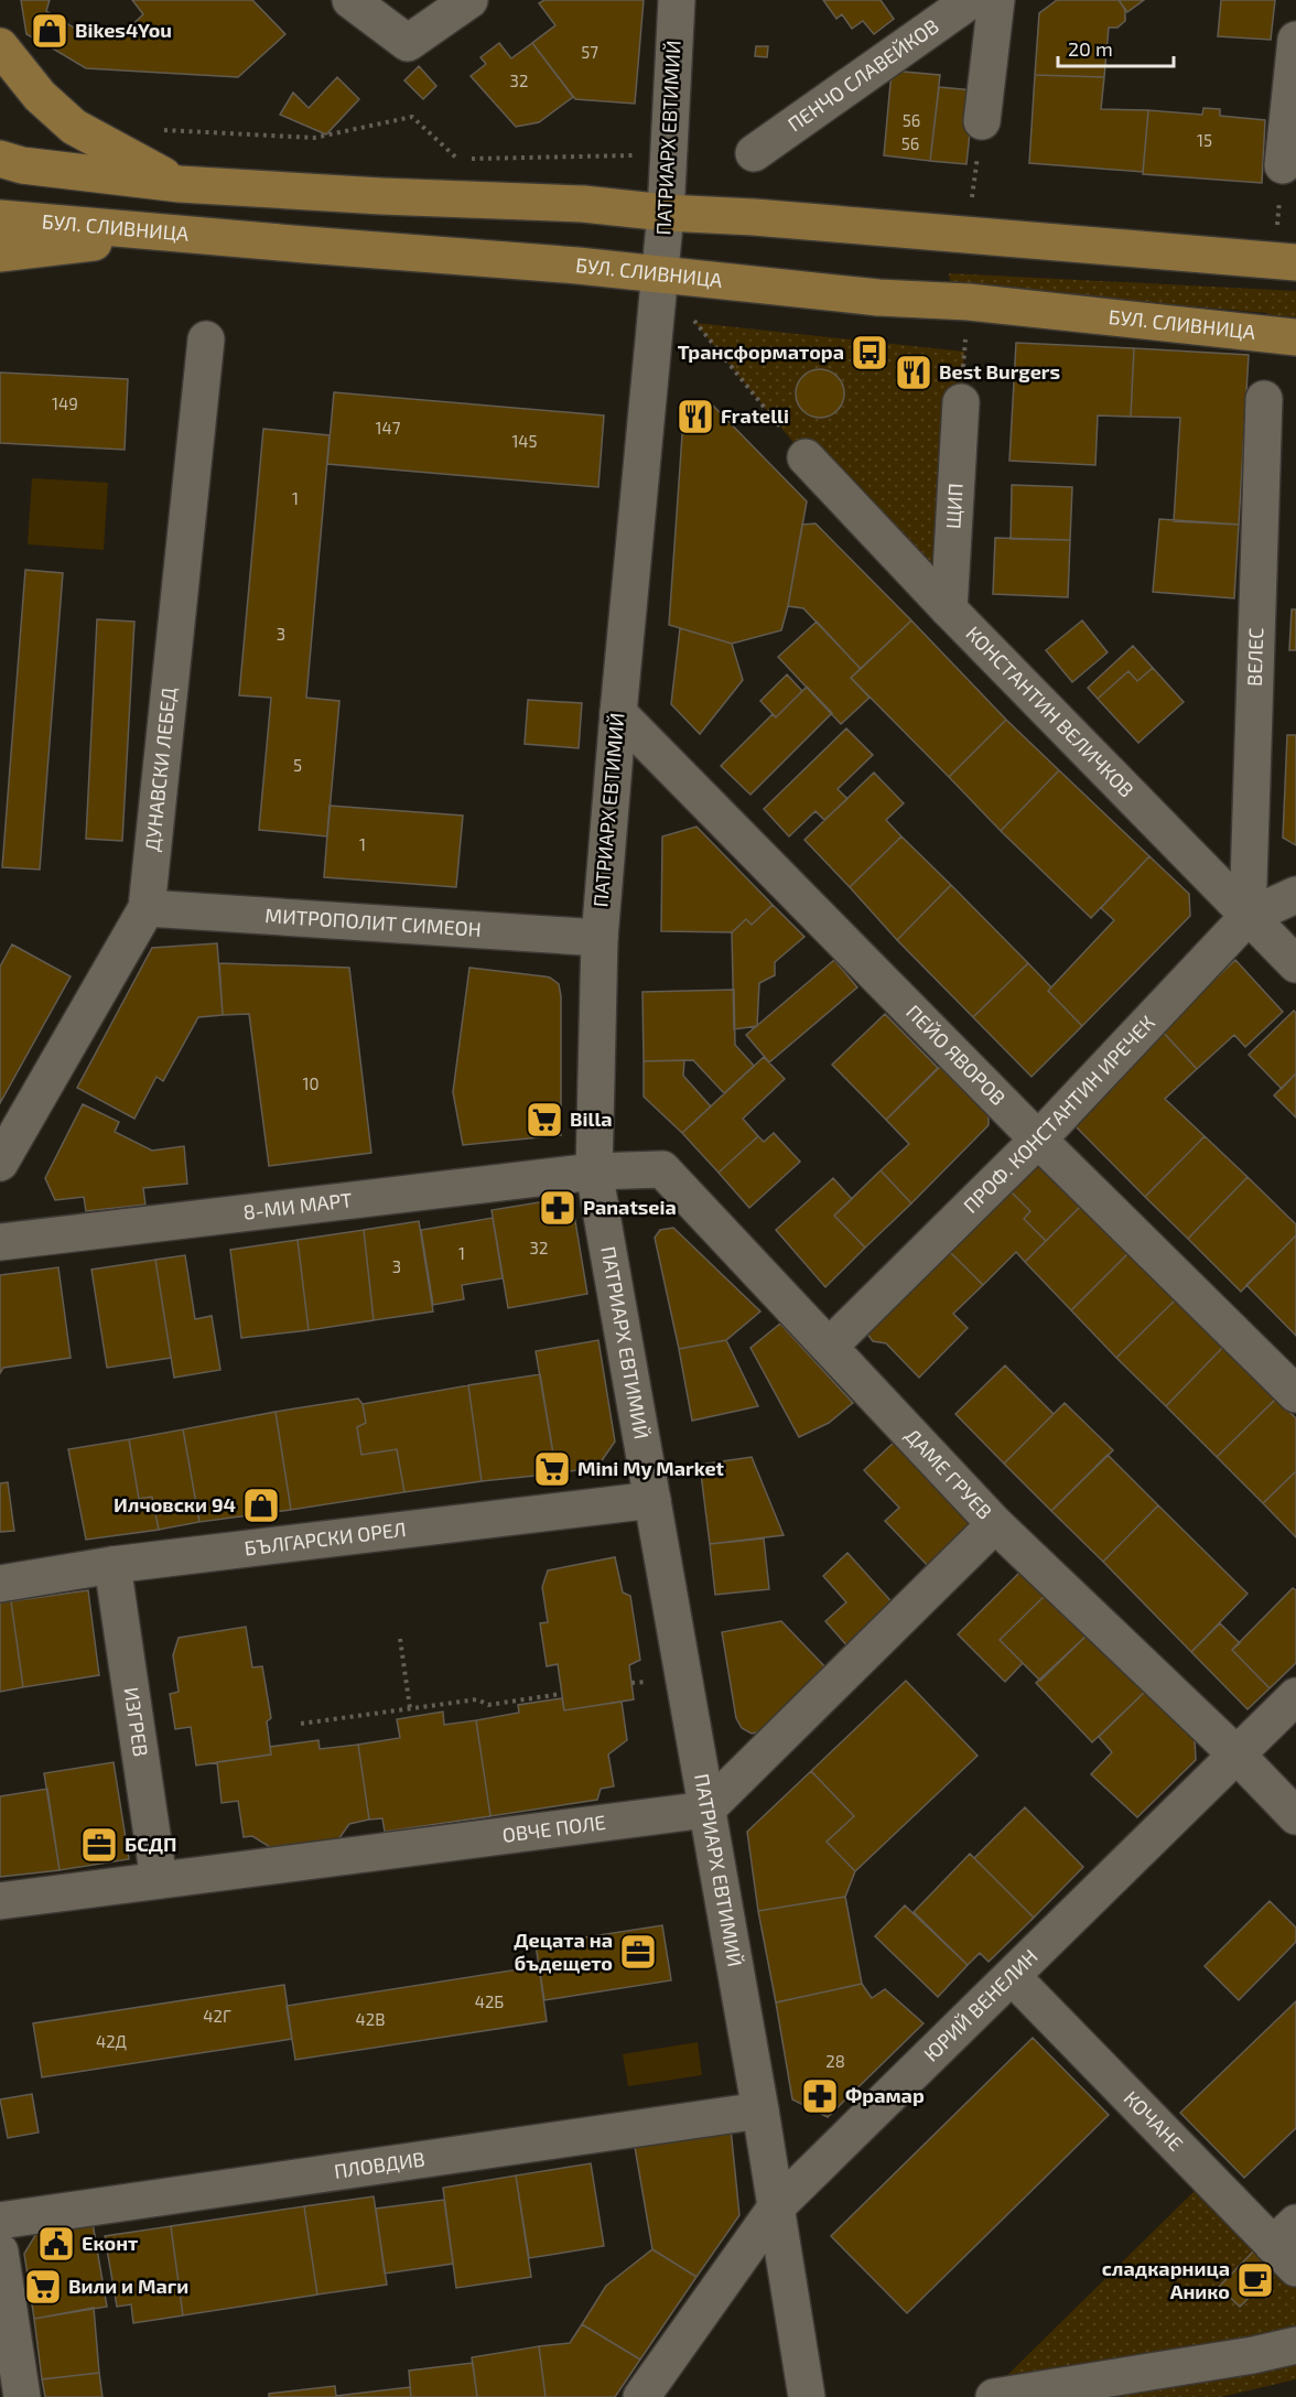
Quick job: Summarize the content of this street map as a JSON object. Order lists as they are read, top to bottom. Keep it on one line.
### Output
{"streets":{"main road":["БУЛ. СЛИВНИЦА"],"street":["ПЕНЧО СЛАВЕЙКОВ","ПАТРИАРХ ЕВТИМИЙ","ЩИП","ВЕЛЕС","КОНСТАНТИН ВЕЛИЧКОВ","ДУНАВСКИ ЛЕБЕД","МИТРОПОЛИТ СИМЕОН","ПЕЙО ЯВОРОВ","ПРОФ. КОНСТАНТИН ИРЕЧЕК","8-МИ МАРТ","ДАМЕ ГРУЕВ","БЪЛГАРСКИ ОРЕЛ","ИЗГРЕВ","ОВЧЕ ПОЛЕ","ЮРИЙ ВЕНЕЛИН","КОЧАНЕ","ПЛОВДИВ"]},"crossings":[["ПАТРИАРХ ЕВТИМИЙ","БУЛ. СЛИВНИЦА"],["ПАТРИАРХ ЕВТИМИЙ","МИТРОПОЛИТ СИМЕОН"],["ПАТРИАРХ ЕВТИМИЙ","ПЕЙО ЯВОРОВ"],["ПАТРИАРХ ЕВТИМИЙ","8-МИ МАРТ"],["ПАТРИАРХ ЕВТИМИЙ","ДАМЕ ГРУЕВ"],["ПАТРИАРХ ЕВТИМИЙ","БЪЛГАРСКИ ОРЕЛ"],["ПАТРИАРХ ЕВТИМИЙ","ОВЧЕ ПОЛЕ"],["ПАТРИАРХ ЕВТИМИЙ","ЮРИЙ ВЕНЕЛИН"],["ПАТРИАРХ ЕВТИМИЙ","ПЛОВДИВ"],["ЩИП","КОНСТАНТИН ВЕЛИЧКОВ"],["ВЕЛЕС","КОНСТАНТИН ВЕЛИЧКОВ"],["ВЕЛЕС","ПРОФ. КОНСТАНТИН ИРЕЧЕК"],["КОНСТАНТИН ВЕЛИЧКОВ","ПРОФ. КОНСТАНТИН ИРЕЧЕК"],["ДУНАВСКИ ЛЕБЕД","МИТРОПОЛИТ СИМЕОН"],["ПЕЙО ЯВОРОВ","ПРОФ. КОНСТАНТИН ИРЕЧЕК"],["ПРОФ. КОНСТАНТИН ИРЕЧЕК","ДАМЕ ГРУЕВ"],["8-МИ МАРТ","ДАМЕ ГРУЕВ"],["ДАМЕ ГРУЕВ","ЮРИЙ ВЕНЕЛИН"],["БЪЛГАРСКИ ОРЕЛ","ИЗГРЕВ"],["ИЗГРЕВ","ОВЧЕ ПОЛЕ"],["ЮРИЙ ВЕНЕЛИН","КОЧАНЕ"]],"places":{"shop":["Bikes4You","Илчовски 94"],"bus stop":["Трансформатора"],"restaurant":["Best Burgers","Fratelli"],"supermarket":["Billa","Mini My Market","Вили и Маги"],"pharmacy":["Panatseia","Фрамар"],"office":["БСДП","Децата на бъдещето"],"public building":["Еконт"],"cafe":["сладкарница Анико"]},"house_numbers":["57","32","56","15","56","149","147","145","1","3","5","1","10","32","1","3","42Б","42Г","42В","42Д","28"],"scale_bar":"20 m"}
